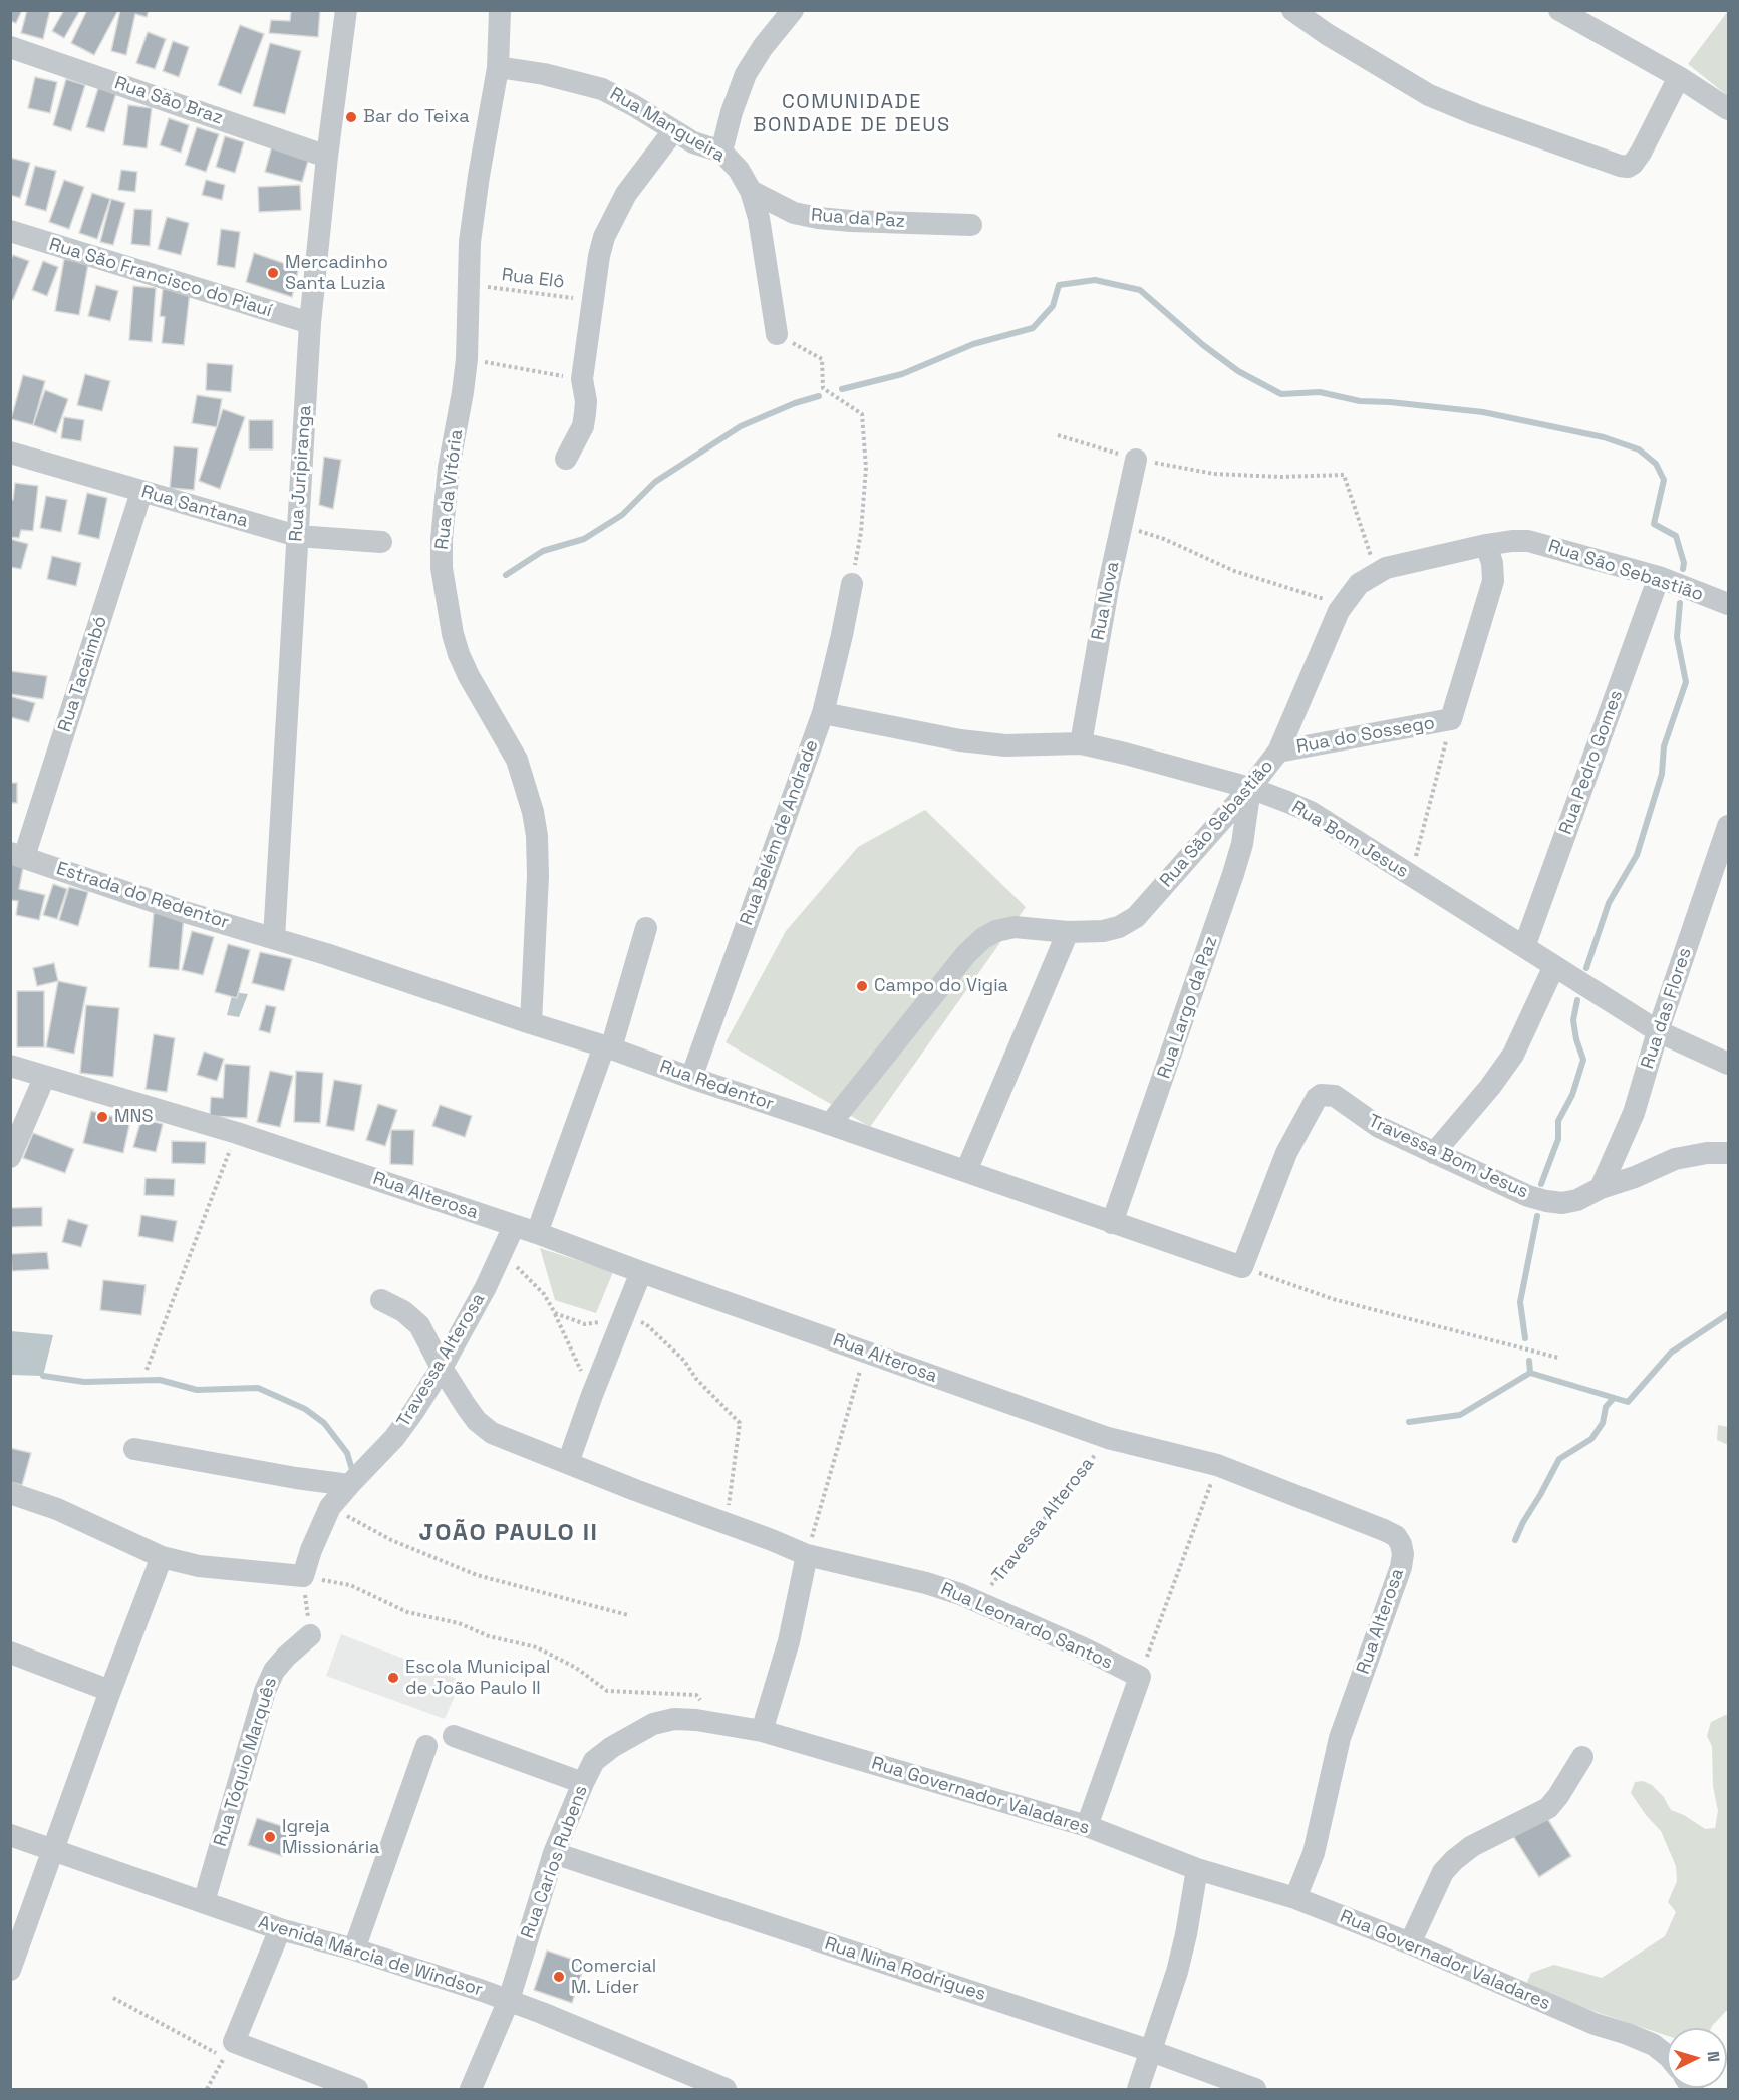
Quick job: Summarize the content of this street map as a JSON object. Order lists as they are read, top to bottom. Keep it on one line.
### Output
{"streets":{"street":["Rua São Braz","Rua Mangueira","Rua da Paz","Rua São Francisco do Piauí","Rua Juripiranga","Rua da Vitória","Rua Santana","Rua São Sebastião","Rua Nova","Rua Tacaimbó","Rua do Sossego","Rua Pedro Gomes","Rua Belém de Andrade","Rua Bom Jesus","Estrada do Redentor","Rua Largo da Paz","Rua das Flores","Rua Redentor","Travessa Bom Jesus","Rua Alterosa","Travessa Alterosa","Rua Leonardo Santos","Rua Tóquio Marquês","Rua Governador Valadares","Rua Carlos Rubens","Avenida Márcia de Windsor","Rua Nina Rodrigues"],"path":["Rua Elô"]},"crossings":[["Rua São Braz","Rua Juripiranga"],["Rua Mangueira","Rua da Paz"],["Rua Mangueira","Rua da Vitória"],["Rua São Francisco do Piauí","Rua Juripiranga"],["Rua Elô","Rua da Vitória"],["Rua Juripiranga","Rua Santana"],["Rua Juripiranga","Estrada do Redentor"],["Rua Juripiranga","Rua Redentor"],["Rua da Vitória","Rua Redentor"],["Rua Santana","Rua Tacaimbó"],["Rua São Sebastião","Rua do Sossego"],["Rua São Sebastião","Rua Pedro Gomes"],["Rua São Sebastião","Rua Bom Jesus"],["Rua São Sebastião","Rua Largo da Paz"],["Rua São Sebastião","Rua Redentor"],["Rua Nova","Rua Bom Jesus"],["Rua Tacaimbó","Estrada do Redentor"],["Rua Pedro Gomes","Rua Bom Jesus"],["Rua Belém de Andrade","Rua Bom Jesus"],["Rua Belém de Andrade","Rua Redentor"],["Rua Bom Jesus","Rua Largo da Paz"],["Rua Bom Jesus","Rua das Flores"],["Estrada do Redentor","Rua Redentor"],["Rua Largo da Paz","Rua Redentor"],["Rua das Flores","Travessa Bom Jesus"],["Rua Redentor","Travessa Bom Jesus"],["Rua Alterosa","Travessa Alterosa"],["Rua Alterosa","Rua Governador Valadares"],["Travessa Alterosa","Rua Leonardo Santos"],["Rua Tóquio Marquês","Avenida Márcia de Windsor"],["Rua Governador Valadares","Rua Carlos Rubens"],["Rua Carlos Rubens","Avenida Márcia de Windsor"],["Rua Carlos Rubens","Rua Nina Rodrigues"]],"districts":["COMUNIDADE BONDADE DE DEUS","JOÃO PAULO II"],"places":["Bar do Teixa","Mercadinho Santa Luzia","Campo do Vigia","MNS","Escola Municipal de João Paulo II","Igreja Missionária","Comercial M. Líder"],"north":"right"}
